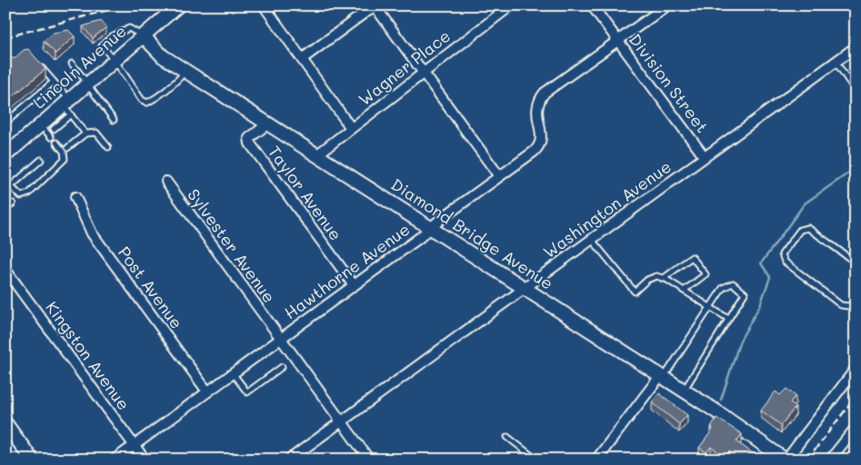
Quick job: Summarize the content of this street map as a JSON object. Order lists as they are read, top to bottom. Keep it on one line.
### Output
{"streets":{"street":["Lincoln Avenue","Wagner Place","Division Street","Taylor Avenue","Washington Avenue","Diamond Bridge Avenue","Sylvester Avenue","Hawthorne Avenue","Post Avenue","Kingston Avenue"]},"crossings":[["Lincoln Avenue","Diamond Bridge Avenue"],["Wagner Place","Diamond Bridge Avenue"],["Division Street","Washington Avenue"],["Division Street","Hawthorne Avenue"],["Taylor Avenue","Diamond Bridge Avenue"],["Taylor Avenue","Hawthorne Avenue"],["Washington Avenue","Diamond Bridge Avenue"],["Washington Avenue","Sylvester Avenue"],["Diamond Bridge Avenue","Hawthorne Avenue"],["Sylvester Avenue","Hawthorne Avenue"],["Hawthorne Avenue","Post Avenue"],["Hawthorne Avenue","Kingston Avenue"]]}
